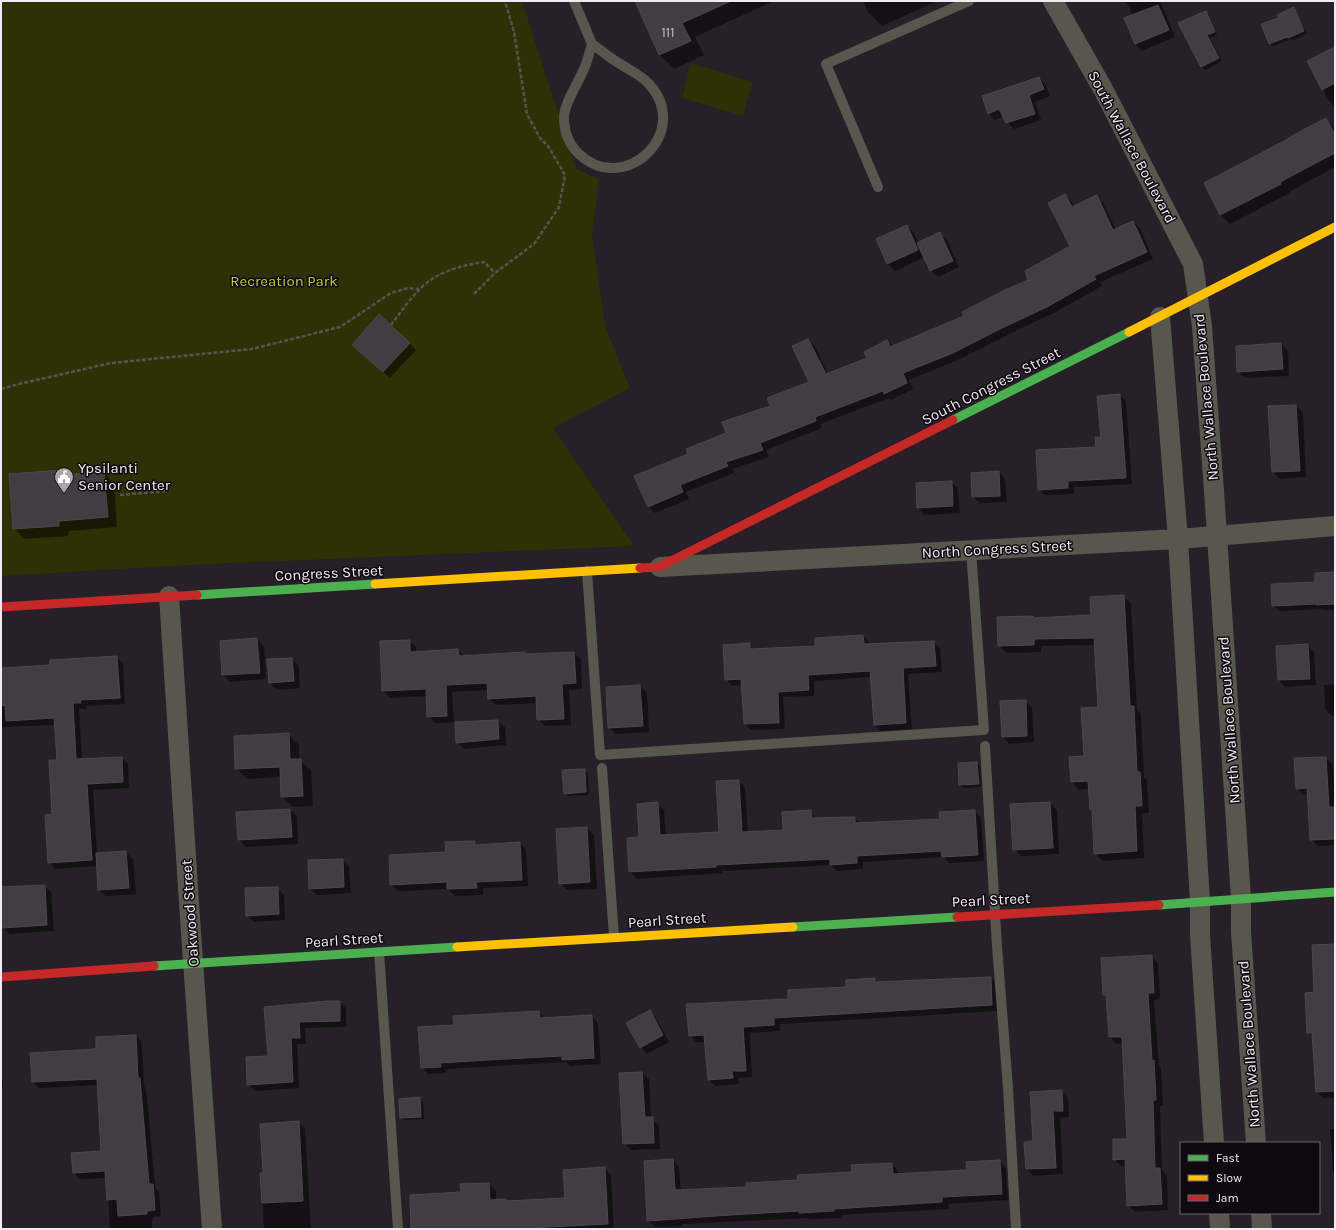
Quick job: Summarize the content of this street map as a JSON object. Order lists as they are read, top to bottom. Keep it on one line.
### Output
{"streets":{"street":["South Wallace Boulevard","South Congress Street","North Wallace Boulevard","North Congress Street","Congress Street","Pearl Street","Oakwood Street"]},"crossings":[["South Wallace Boulevard","South Congress Street"],["South Wallace Boulevard","North Wallace Boulevard"],["South Congress Street","North Wallace Boulevard"],["South Congress Street","North Congress Street"],["South Congress Street","Congress Street"],["North Wallace Boulevard","North Congress Street"],["North Wallace Boulevard","Pearl Street"],["North Congress Street","Congress Street"],["Congress Street","Oakwood Street"],["Pearl Street","Oakwood Street"]],"parks":["Recreation Park"],"places":{"public building":["Ypsilanti Senior Center"]},"house_numbers":["111"],"legend":["Fast","Slow","Jam"]}
